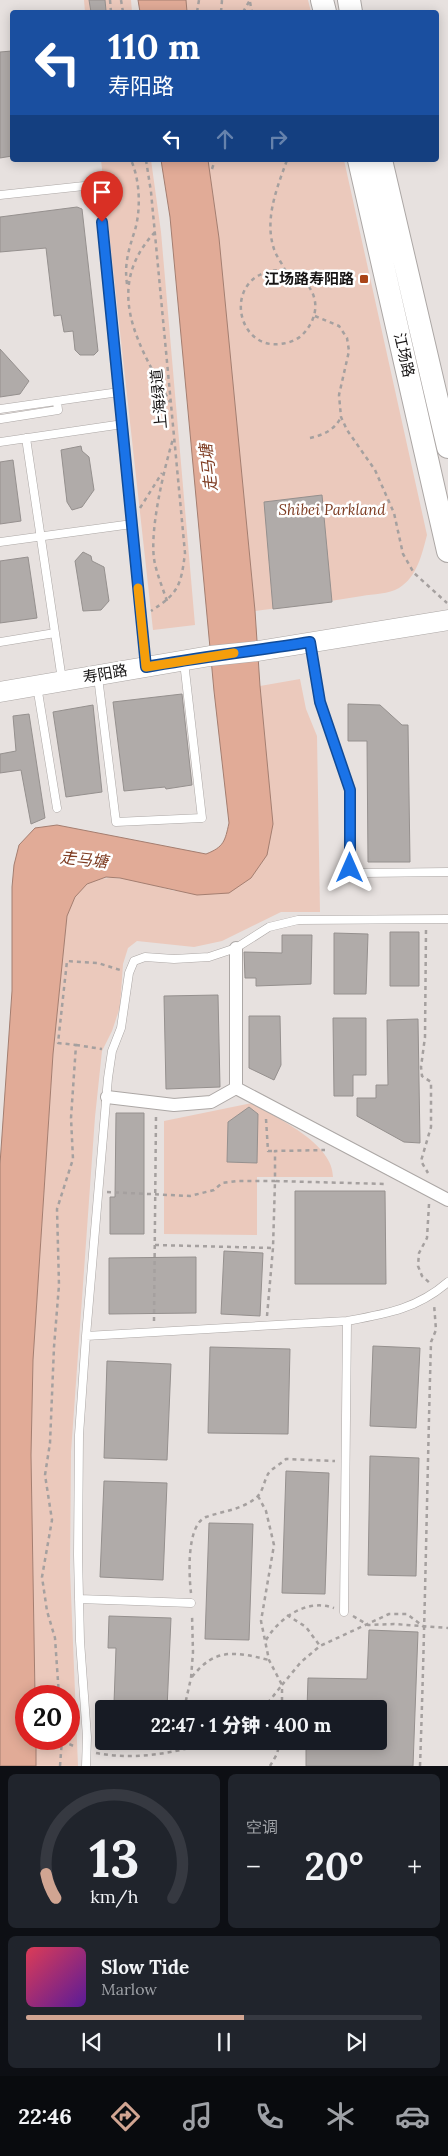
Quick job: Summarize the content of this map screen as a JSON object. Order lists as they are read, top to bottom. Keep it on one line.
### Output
{"streets":{"main road":["江场路"],"street":["寿阳路"],"path":["上海绿道"]},"water":["走马塘"],"parks":["Shibei Parkland"],"places":{"transit":["江场路寿阳路"]},"page":{"turn":["110 m","寿阳路"],"limit":"20","trip":"22:47 · 1 分钟 · 400 m","tile":"空调","heat":["−","20°","+"],"song":["Slow Tide","Marlow"],"tabs":"22:46","gauge":["13","km/h"]}}
